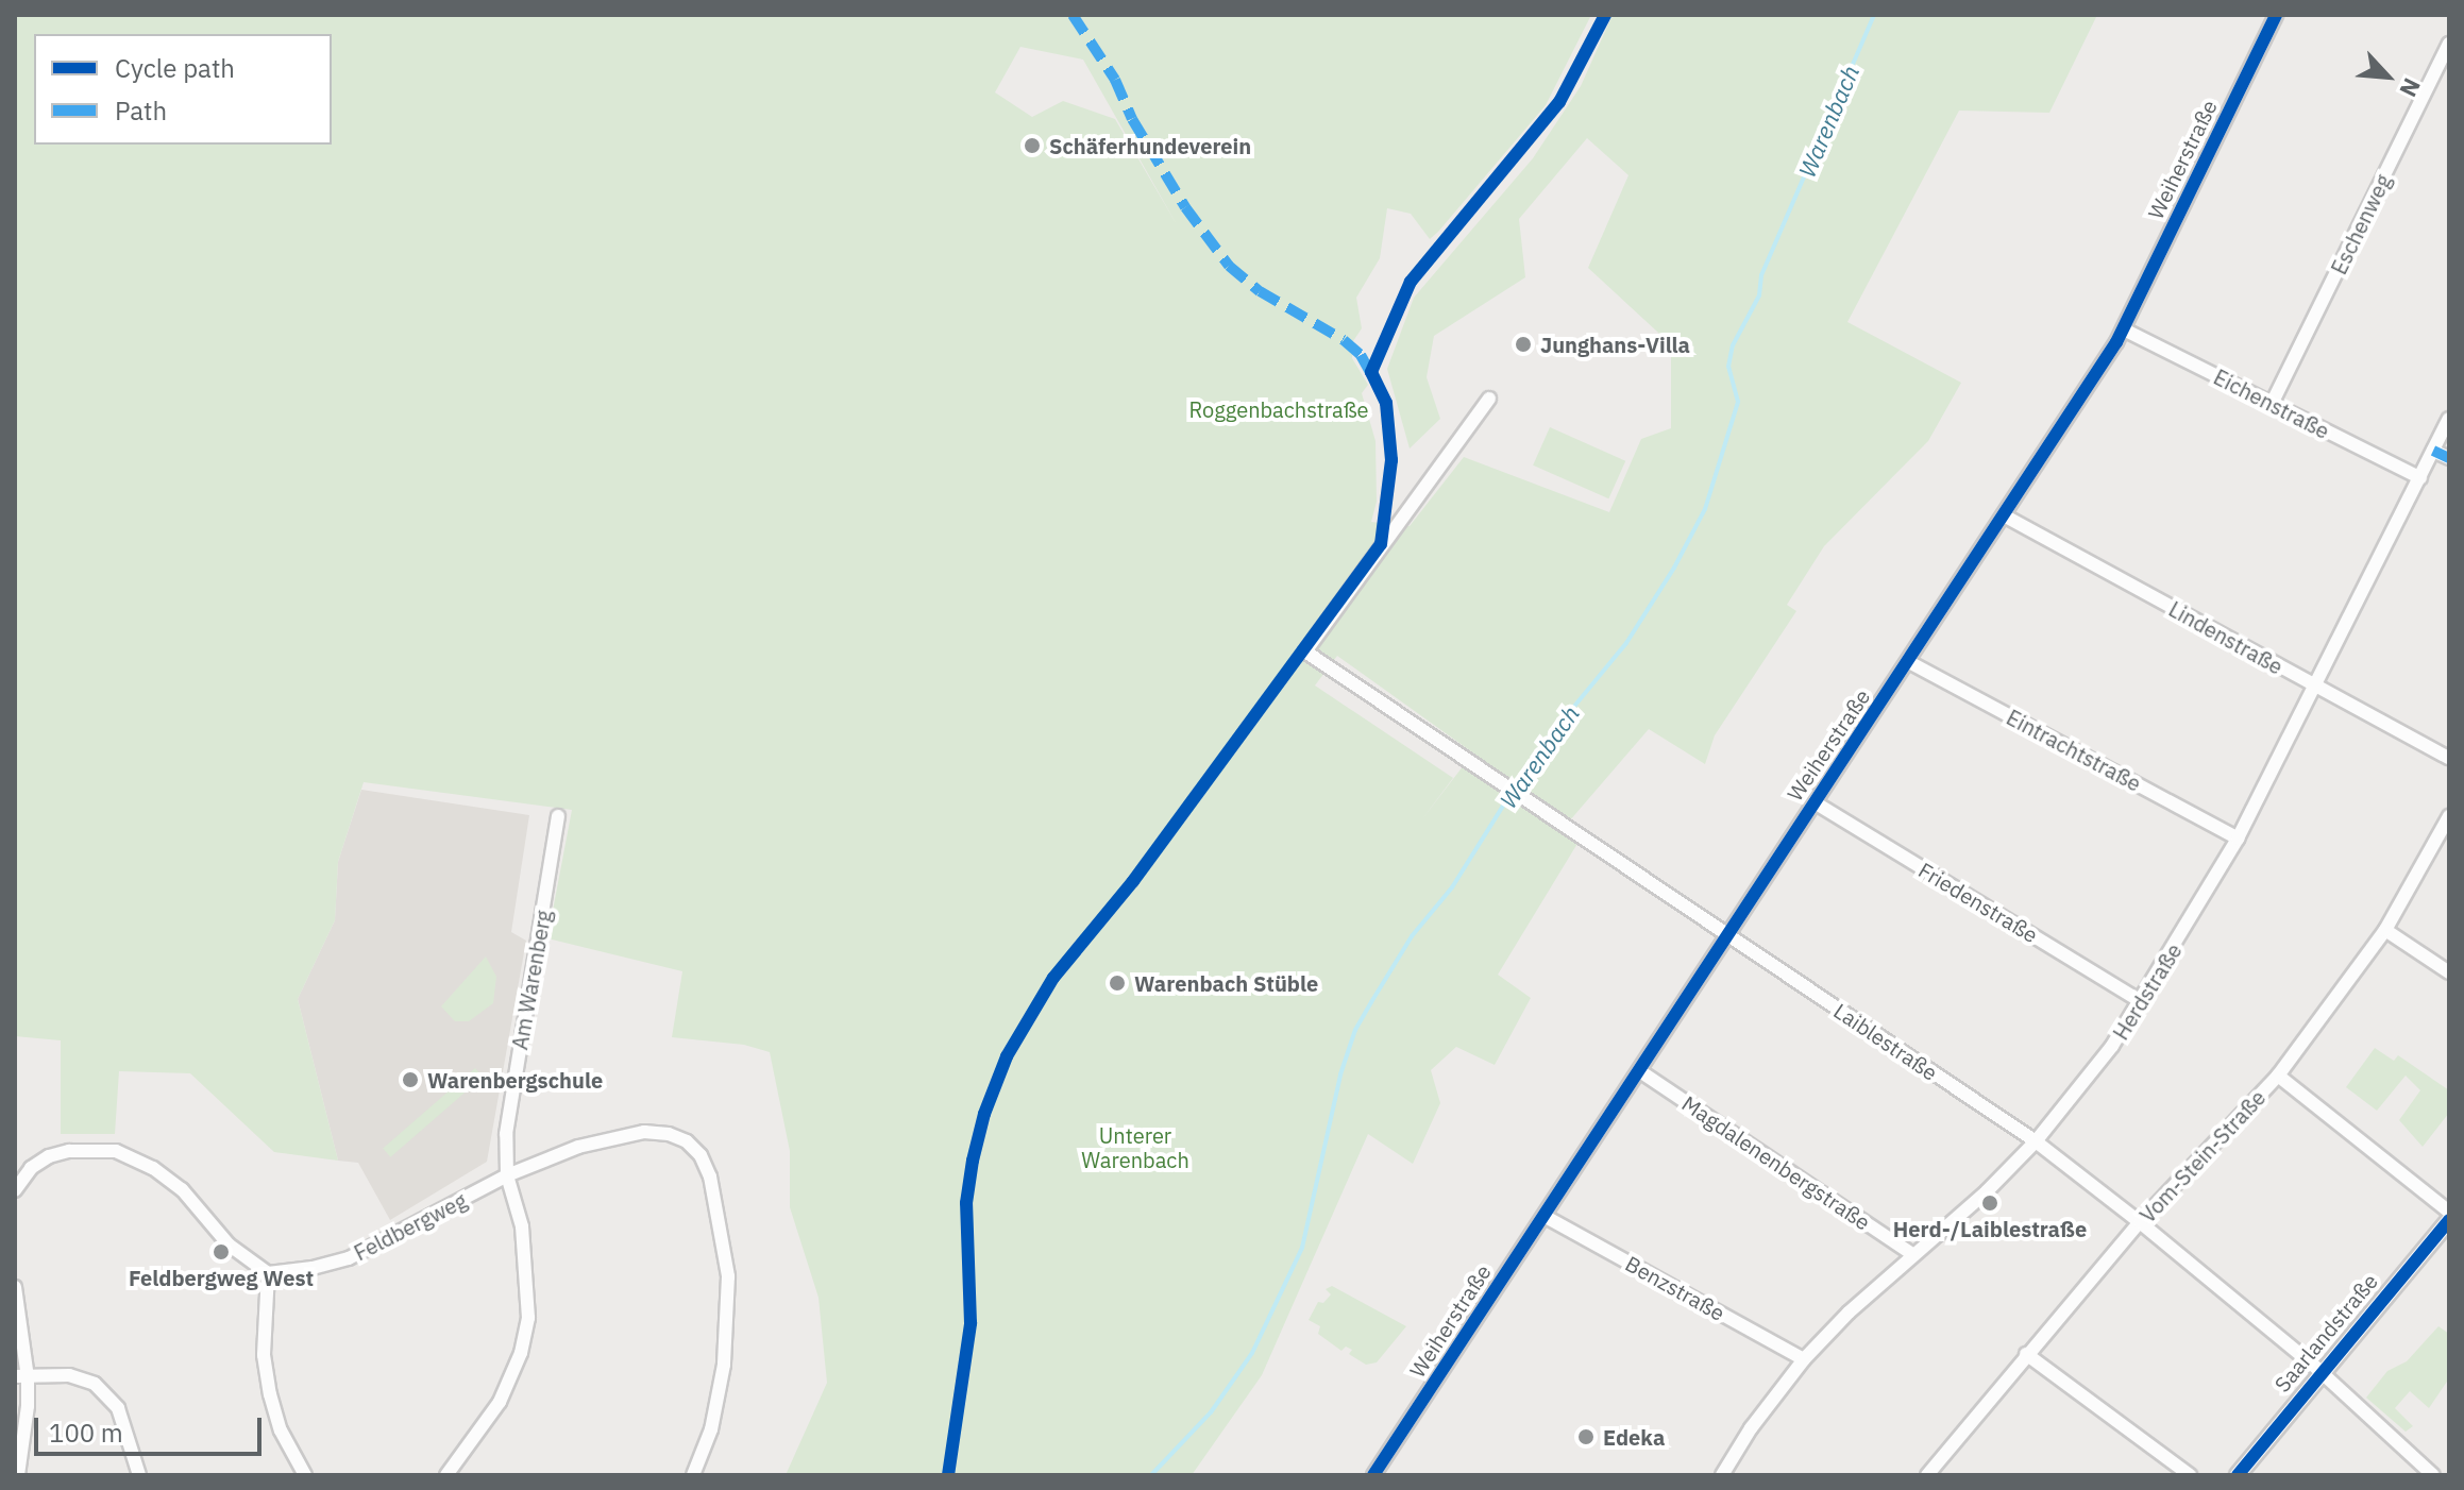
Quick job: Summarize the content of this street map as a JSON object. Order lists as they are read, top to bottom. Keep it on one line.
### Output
{"streets":{"street":["Weiherstraße","Eschenweg","Eichenstraße","Lindenstraße","Eintrachtstraße","Friedenstraße","Am Warenberg","Herdstraße","Laiblestraße","Vom-Stein-Straße","Magdalenenbergstraße","Feldbergweg","Benzstraße","Saarlandstraße"]},"crossings":[["Weiherstraße","Eichenstraße"],["Weiherstraße","Lindenstraße"],["Weiherstraße","Eintrachtstraße"],["Weiherstraße","Friedenstraße"],["Weiherstraße","Laiblestraße"],["Weiherstraße","Magdalenenbergstraße"],["Weiherstraße","Benzstraße"],["Eschenweg","Eichenstraße"],["Eichenstraße","Herdstraße"],["Lindenstraße","Herdstraße"],["Eintrachtstraße","Herdstraße"],["Friedenstraße","Herdstraße"],["Am Warenberg","Feldbergweg"],["Herdstraße","Laiblestraße"],["Herdstraße","Magdalenenbergstraße"],["Herdstraße","Benzstraße"],["Laiblestraße","Vom-Stein-Straße"],["Laiblestraße","Saarlandstraße"]],"water":["Warenbach"],"parks":["Roggenbachstraße","Unterer Warenbach"],"places":["Schäferhundeverein","Junghans-Villa","Warenbach Stüble","Warenbergschule","Herd-/Laiblestraße","Feldbergweg West","Edeka"],"legend":["Cycle path","Path"],"scale_bar":"100 m","north":"bottom right"}
